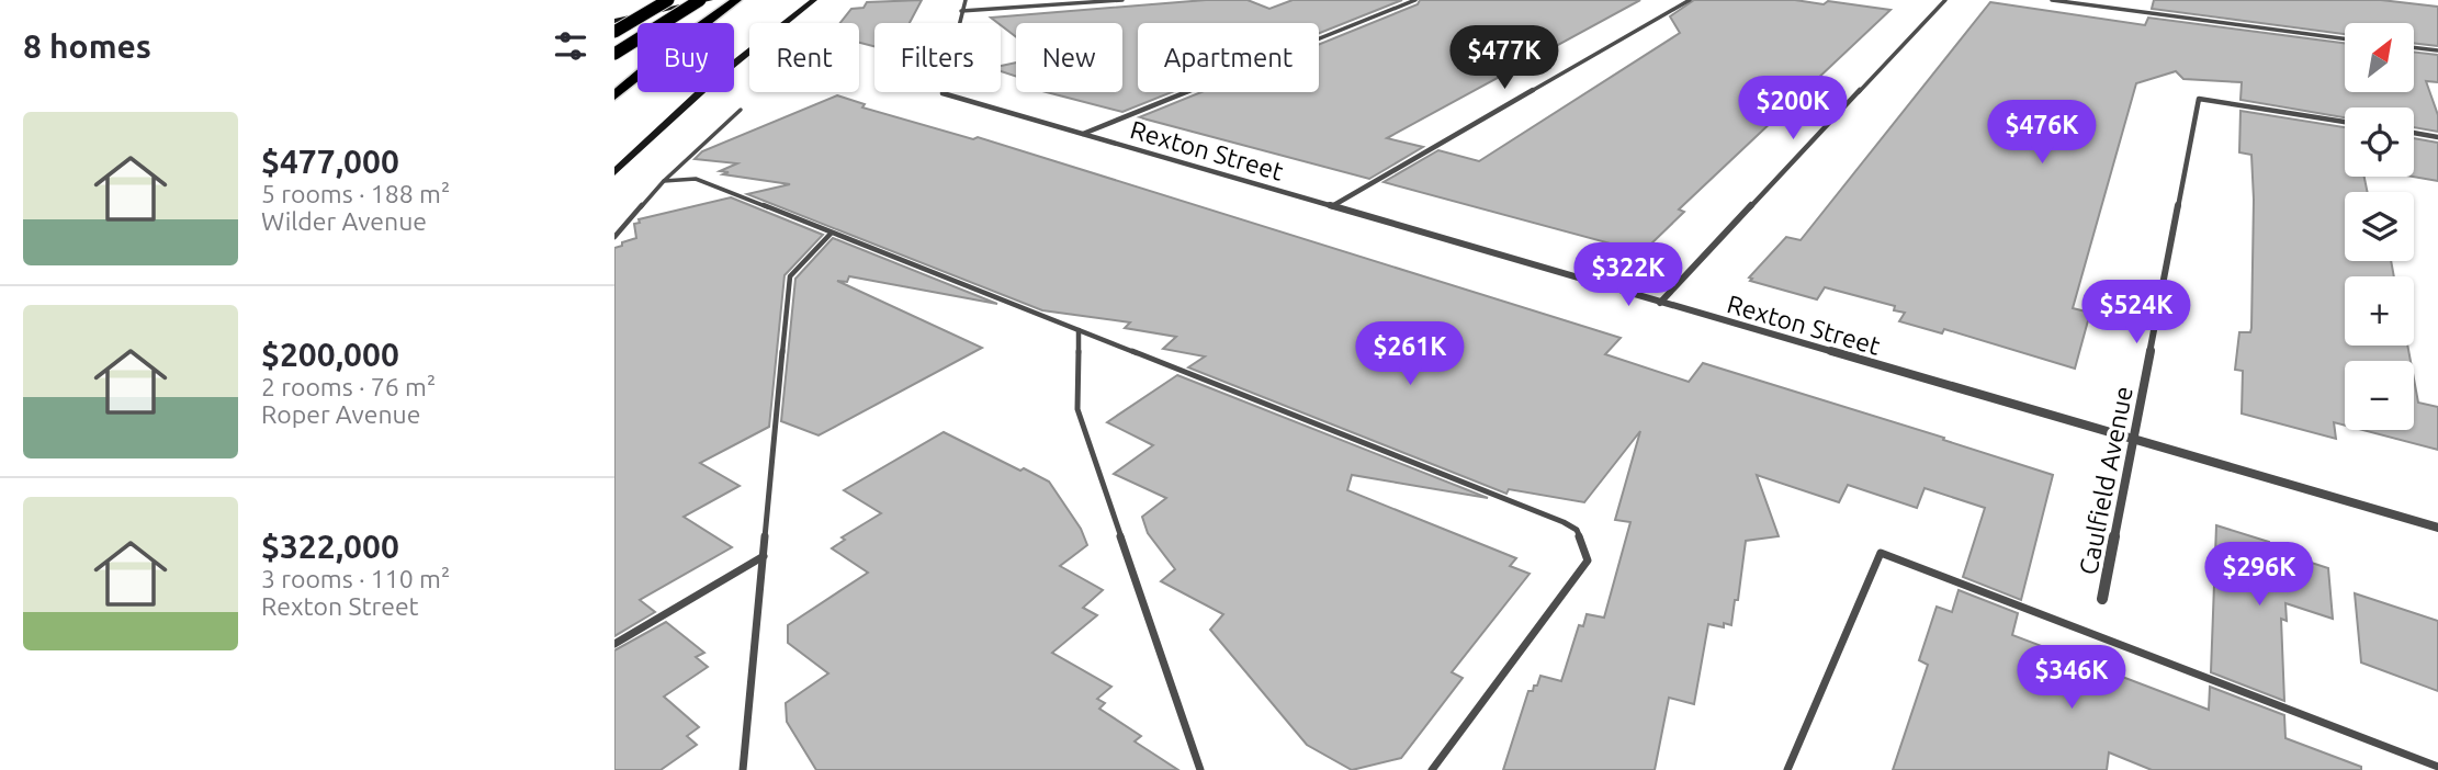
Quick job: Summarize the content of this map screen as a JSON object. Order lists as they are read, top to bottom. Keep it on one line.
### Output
{"streets":{"street":["Rexton Street","Caulfield Avenue"]},"crossings":[["Rexton Street","Caulfield Avenue"]],"north":"top right","page":{"heading":"8 homes","map_buttons":["+","−"],"chip":["Buy","Rent","Filters","New","Apartment"],"price":["$477K","$200K","$476K","$322K","$524K","$261K","$296K","$346K"],"list":[{"name":"$477,000","note":"5 rooms · 188 m² · Wilder Avenue"},{"name":"$200,000","note":"2 rooms · 76 m² · Roper Avenue"},{"name":"$322,000","note":"3 rooms · 110 m² · Rexton Street"}]}}
